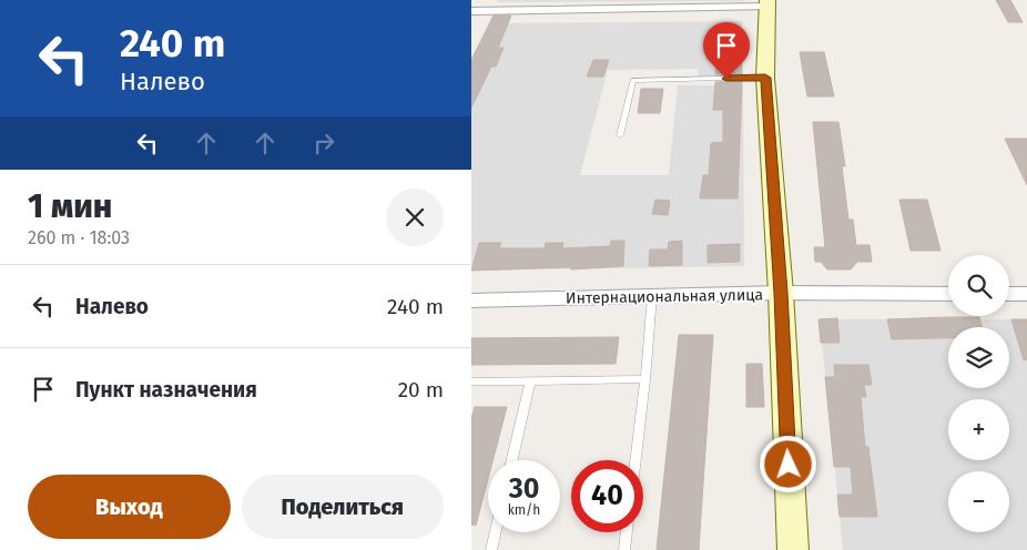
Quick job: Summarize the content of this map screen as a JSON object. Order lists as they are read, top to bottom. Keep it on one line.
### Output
{"streets":{"street":["Интернациональная улица"]},"page":{"turn":["240 m","Налево"],"heading":["1 мин","260 m · 18:03"],"map_buttons":["+","−"],"list":[{"name":"Налево","value":"240 m"},{"name":"Пункт назначения","value":"20 m"}],"speed":"30 km/h","limit":"40","buttons":["Выход","Поделиться"]}}
